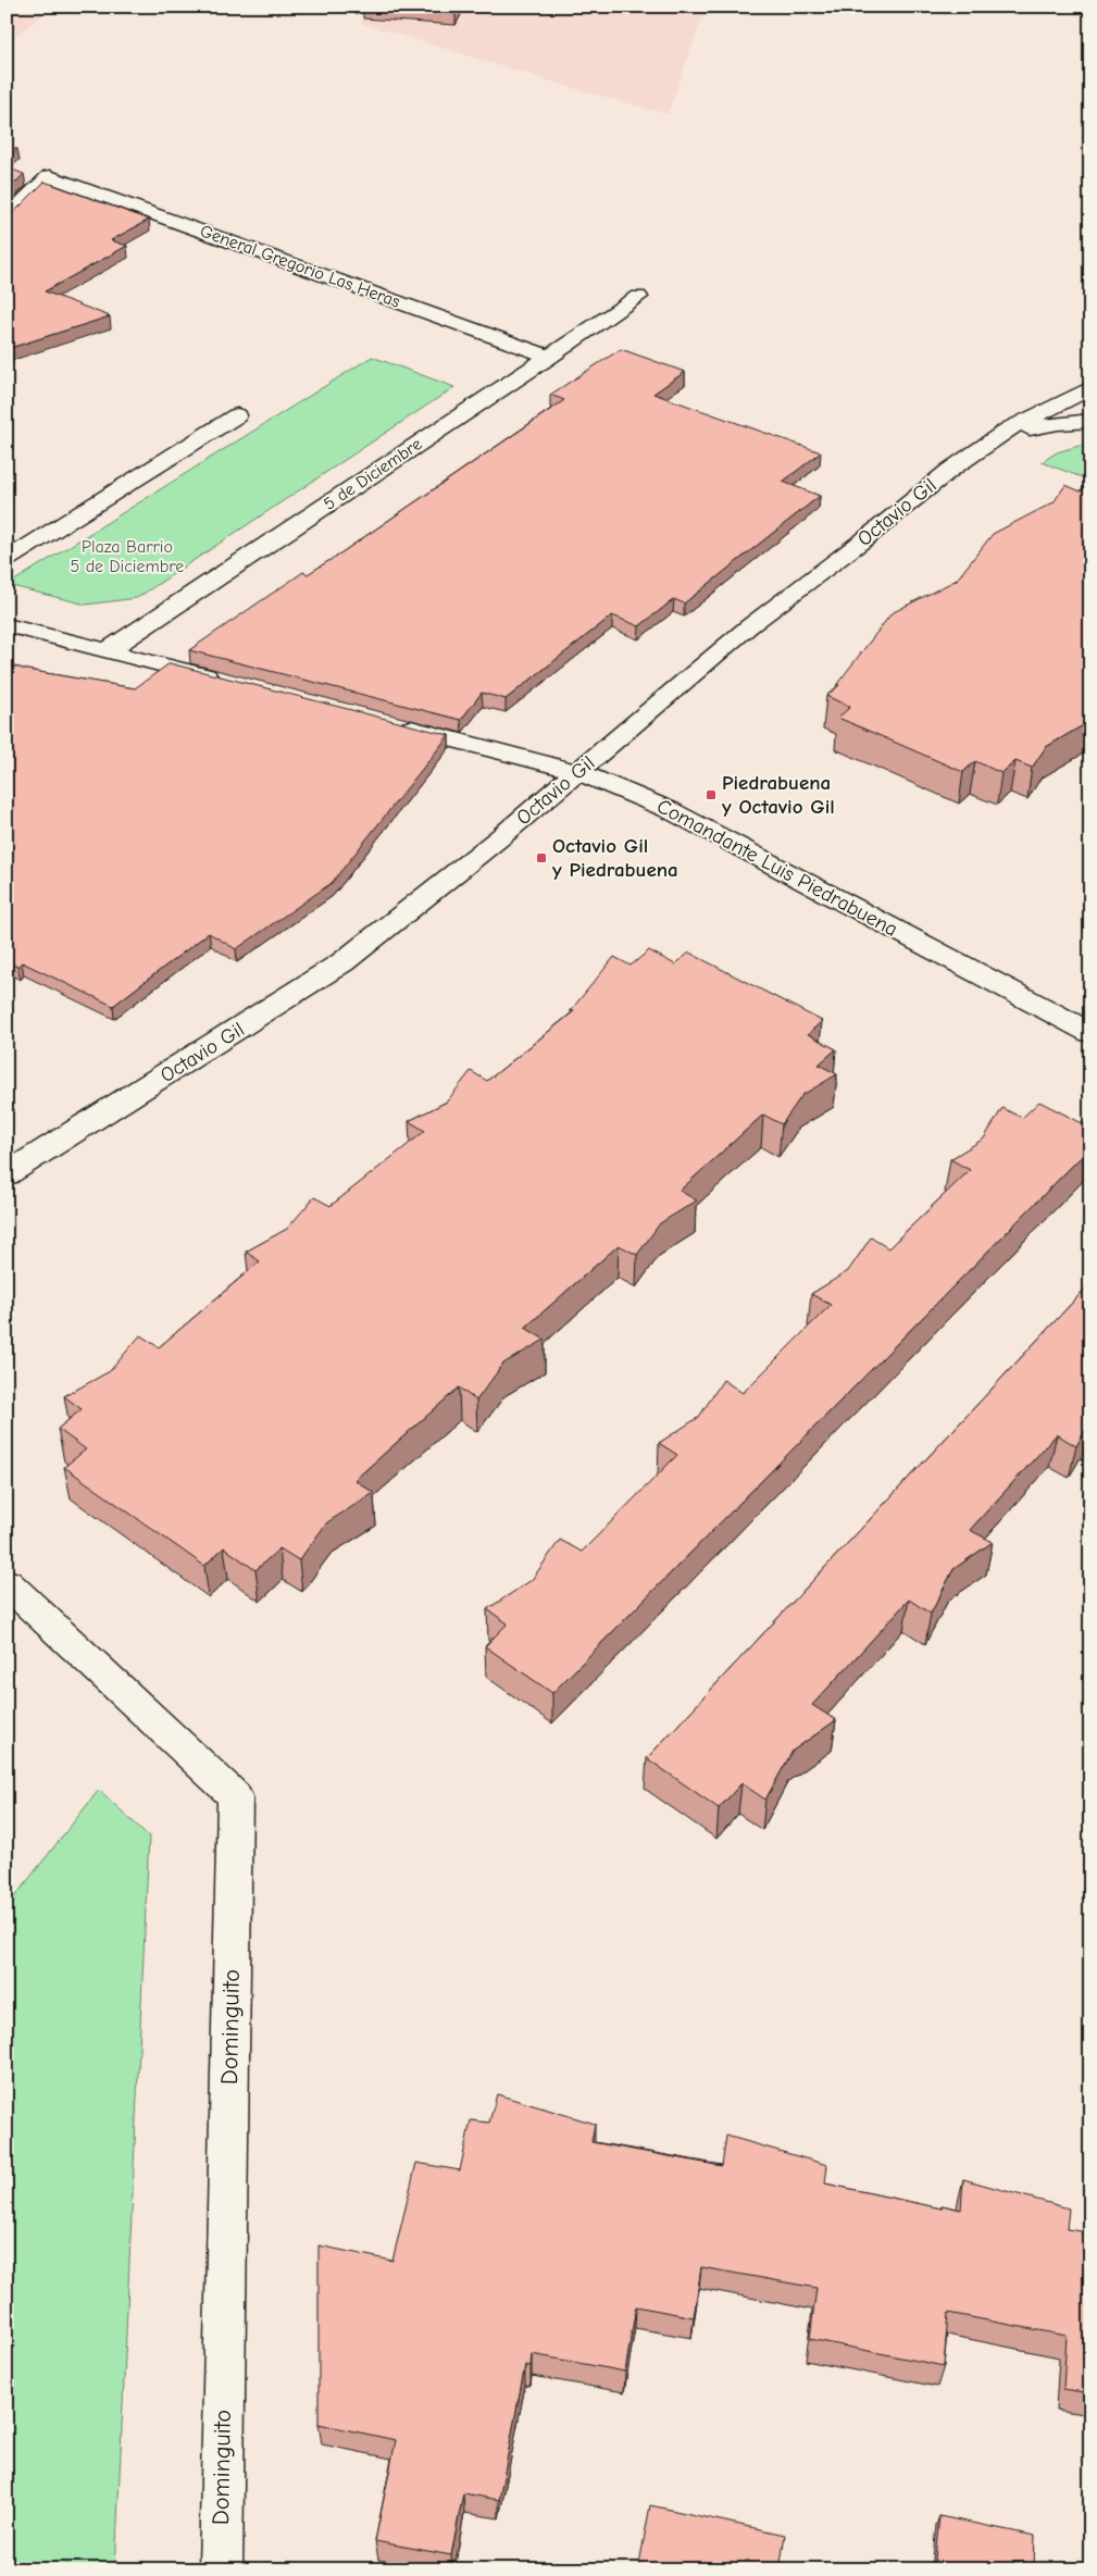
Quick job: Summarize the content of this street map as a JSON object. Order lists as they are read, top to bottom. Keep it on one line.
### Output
{"streets":{"street":["General Gregorio Las Heras","5 de Diciembre","Octavio Gil","Comandante Luis Piedrabuena","Dominguito"]},"crossings":[["General Gregorio Las Heras","5 de Diciembre"],["Octavio Gil","Comandante Luis Piedrabuena"]],"parks":["Plaza Barrio 5 de Diciembre"],"places":{"transit":["Piedrabuena y Octavio Gil","Octavio Gil y Piedrabuena"]}}
